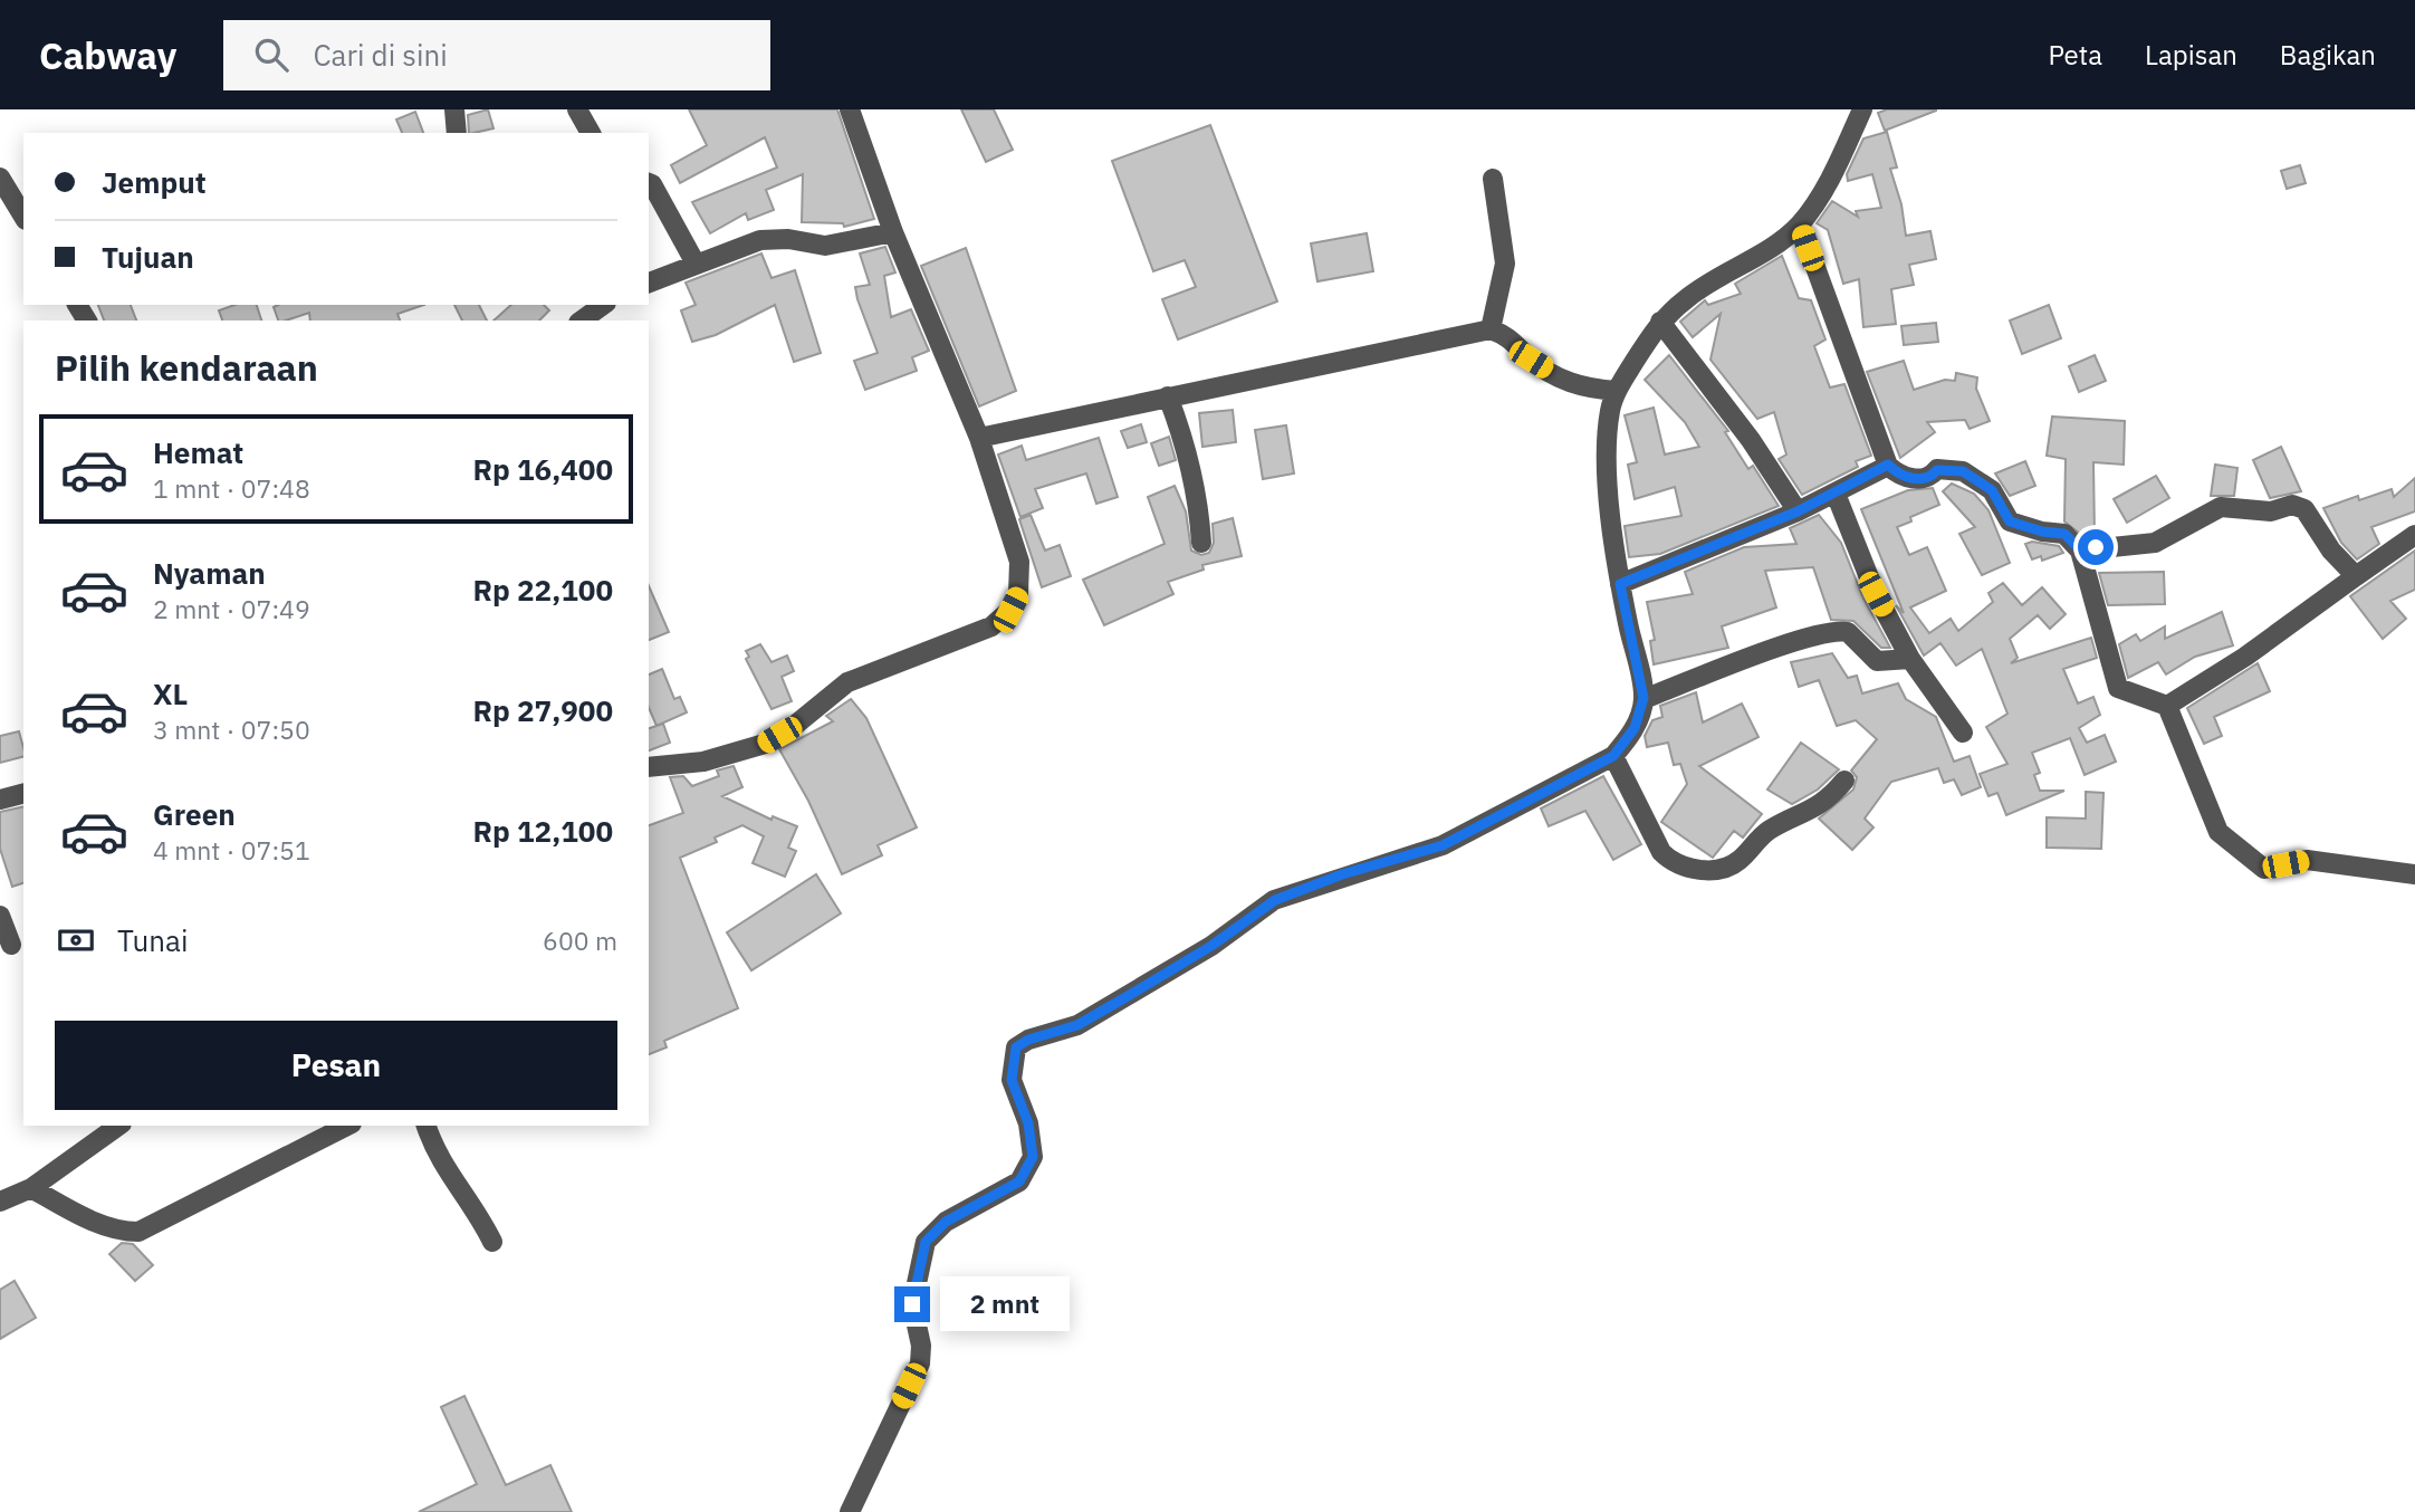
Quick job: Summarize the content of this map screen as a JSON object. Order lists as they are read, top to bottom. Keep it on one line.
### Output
{"page":{"header":"Cabway","search":"Cari di sini","nav":["Peta","Lapisan","Bagikan"],"banner":["Jemput","Tujuan"],"heading":"Pilih kendaraan","list":[{"name":"Hemat","note":"1 mnt · 07:48","value":"Rp 16,400"},{"name":"Nyaman","note":"2 mnt · 07:49","value":"Rp 22,100"},{"name":"XL","note":"3 mnt · 07:50","value":"Rp 27,900"},{"name":"Green","note":"4 mnt · 07:51","value":"Rp 12,100"}],"pay":["Tunai","600 m"],"buttons":"Pesan","bubble":"2 mnt"}}
